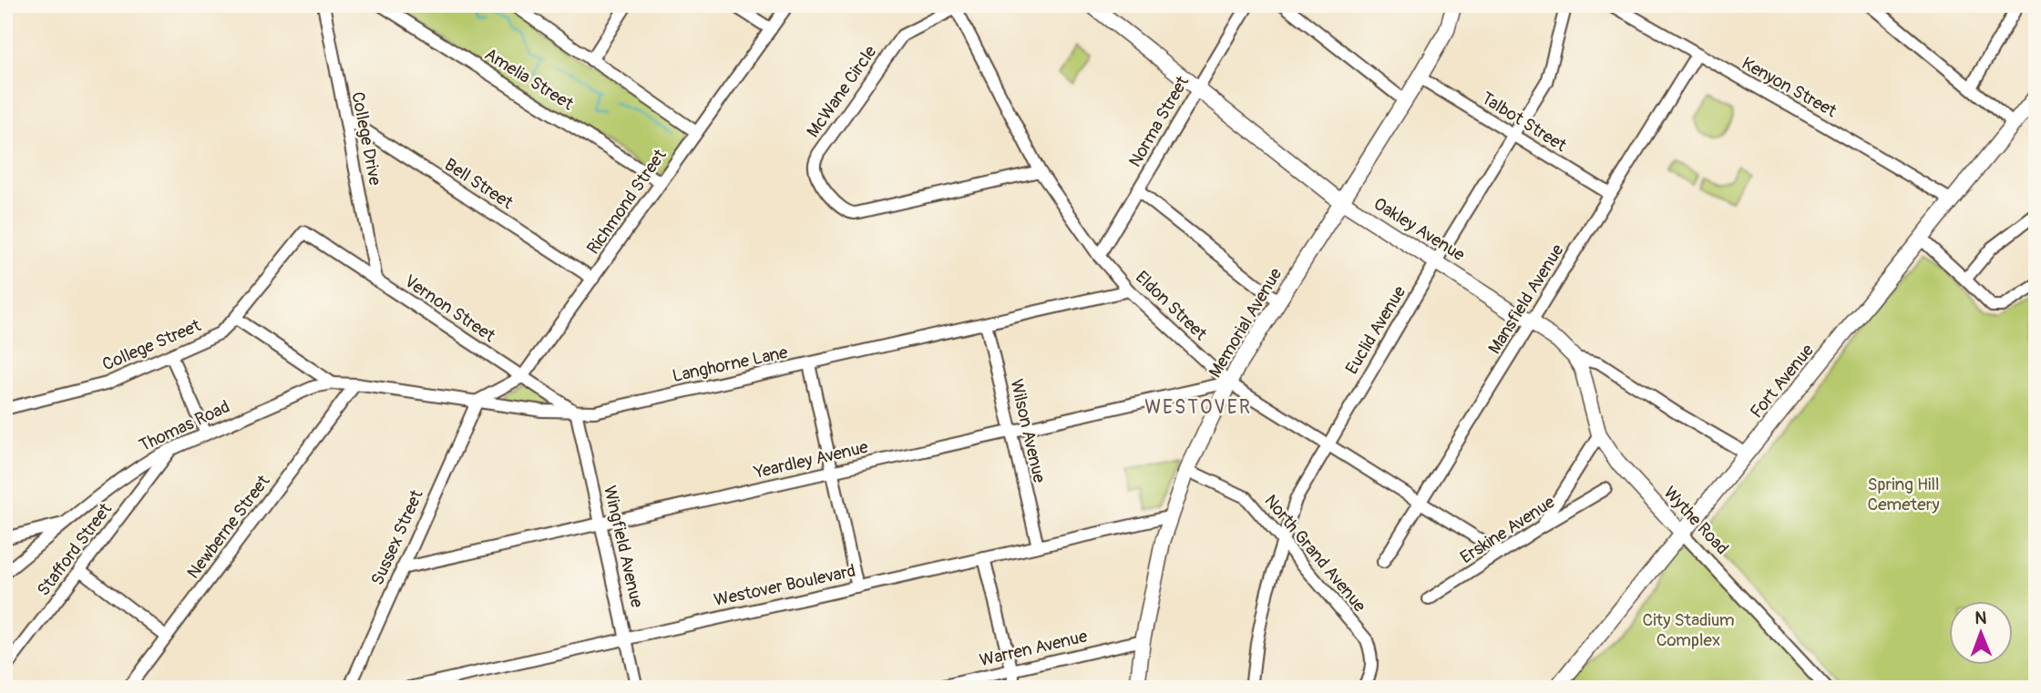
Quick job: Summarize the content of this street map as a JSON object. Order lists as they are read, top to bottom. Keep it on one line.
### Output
{"streets":{"main road":["Oakley Avenue","Memorial Avenue","Fort Avenue","Wythe Road"],"street":["Amelia Street","Kenyon Street","McWane Circle","Norma Street","Talbot Street","College Drive","Bell Street","Richmond Street","Mansfield Avenue","Eldon Street","Vernon Street","Euclid Avenue","College Street","Langhorne Lane","Thomas Road","Wilson Avenue","Yeardley Avenue","Newberne Street","Erskine Avenue","Sussex Street","Wingfield Avenue","Stafford Street","North Grand Avenue","Westover Boulevard","Warren Avenue"]},"crossings":[["Amelia Street","Richmond Street"],["Kenyon Street","Mansfield Avenue"],["Kenyon Street","Fort Avenue"],["McWane Circle","Eldon Street"],["Norma Street","Oakley Avenue"],["Norma Street","Eldon Street"],["Talbot Street","Mansfield Avenue"],["Talbot Street","Memorial Avenue"],["Talbot Street","Euclid Avenue"],["College Drive","Bell Street"],["College Drive","Vernon Street"],["Bell Street","Richmond Street"],["Richmond Street","Vernon Street"],["Richmond Street","Langhorne Lane"],["Richmond Street","Sussex Street"],["Oakley Avenue","Mansfield Avenue"],["Oakley Avenue","Memorial Avenue"],["Oakley Avenue","Euclid Avenue"],["Oakley Avenue","Fort Avenue"],["Oakley Avenue","Wythe Road"],["Mansfield Avenue","Eldon Street"],["Eldon Street","Memorial Avenue"],["Eldon Street","Euclid Avenue"],["Eldon Street","Langhorne Lane"],["Eldon Street","Yeardley Avenue"],["Eldon Street","Erskine Avenue"],["Vernon Street","College Street"],["Vernon Street","Langhorne Lane"],["Vernon Street","Wingfield Avenue"],["Memorial Avenue","Yeardley Avenue"],["Memorial Avenue","North Grand Avenue"],["Memorial Avenue","Westover Boulevard"],["Memorial Avenue","Warren Avenue"],["Euclid Avenue","North Grand Avenue"],["Langhorne Lane","Thomas Road"],["Langhorne Lane","Wilson Avenue"],["Langhorne Lane","Newberne Street"],["Langhorne Lane","Sussex Street"],["Langhorne Lane","Wingfield Avenue"],["Fort Avenue","Wythe Road"],["Thomas Road","Stafford Street"],["Wilson Avenue","Yeardley Avenue"],["Wilson Avenue","Westover Boulevard"],["Yeardley Avenue","Sussex Street"],["Yeardley Avenue","Wingfield Avenue"],["Wingfield Avenue","Westover Boulevard"]],"districts":["WESTOVER"],"parks":["Spring Hill Cemetery","City Stadium Complex"],"north":"top"}
